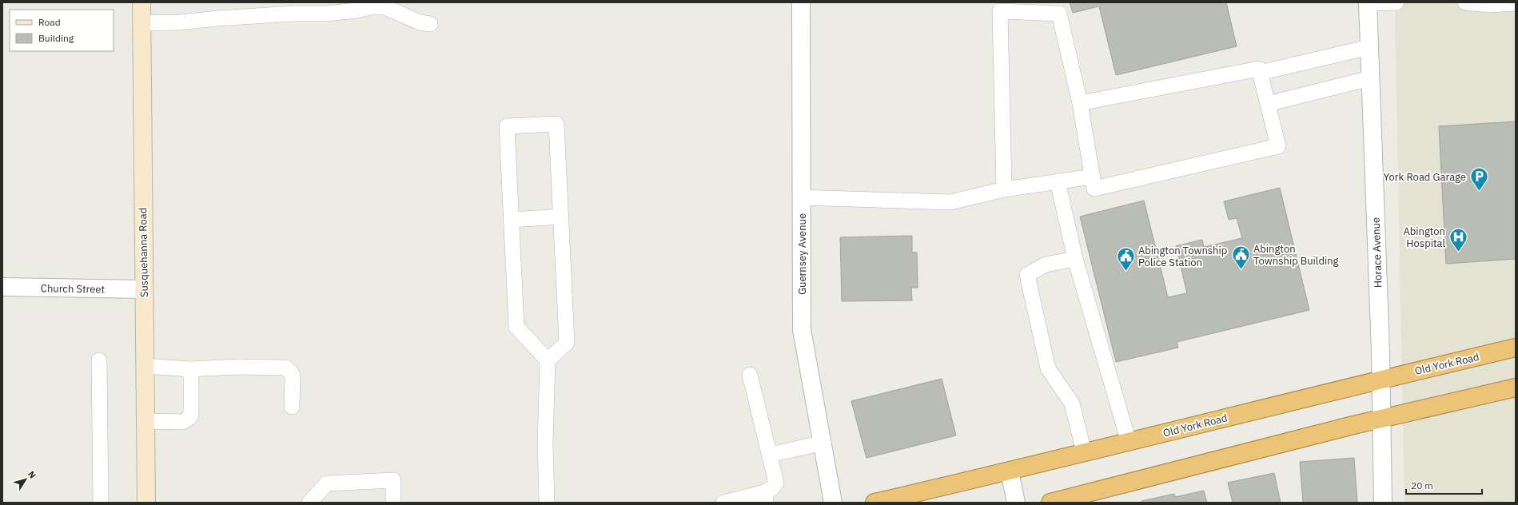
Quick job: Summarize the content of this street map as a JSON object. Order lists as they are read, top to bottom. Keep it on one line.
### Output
{"streets":{"highway":["Old York Road"],"main road":["Susquehanna Road"],"street":["Horace Avenue","Guernsey Avenue","Church Street"]},"crossings":[["Susquehanna Road","Church Street"],["Horace Avenue","Old York Road"]],"places":{"parking":["York Road Garage"],"hospital":["Abington Hospital"],"public building":["Abington Township Building","Abington Township Police Station"]},"legend":["Road","Building"],"scale_bar":"20 m","north":"top right"}
